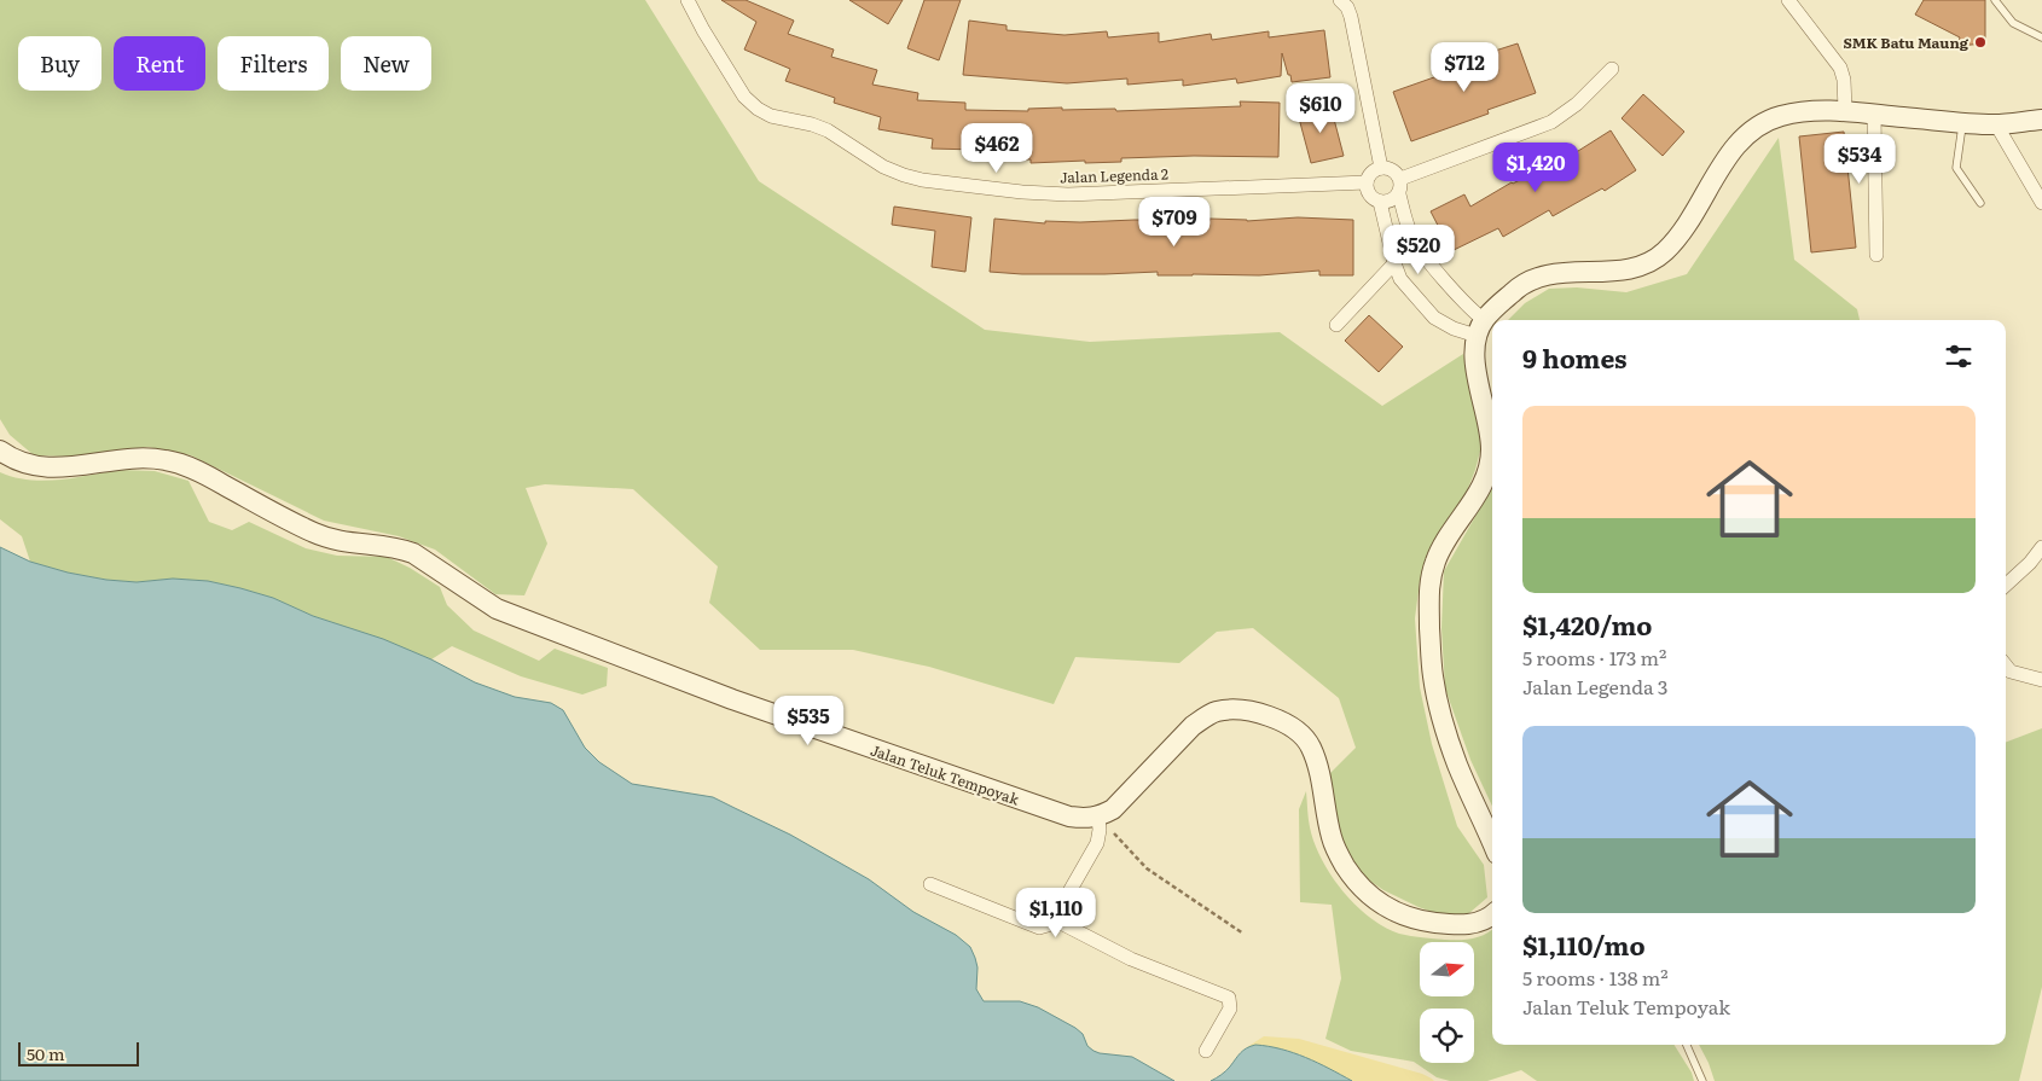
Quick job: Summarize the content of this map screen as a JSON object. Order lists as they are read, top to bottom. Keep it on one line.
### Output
{"streets":{"street":["Jalan Legenda 2","Jalan Teluk Tempoyak"]},"places":["SMK Batu Maung"],"scale_bar":"50 m","north":"right","page":{"chip":["Buy","Rent","Filters","New"],"price":["$712","$610","$462","$534","$1,420","$709","$520","$535","$1,110"],"heading":"9 homes","list":[{"name":"$1,420/mo","note":"5 rooms · 173 m² · Jalan Legenda 3"},{"name":"$1,110/mo","note":"5 rooms · 138 m² · Jalan Teluk Tempoyak"}],"scale":"50 m"}}
